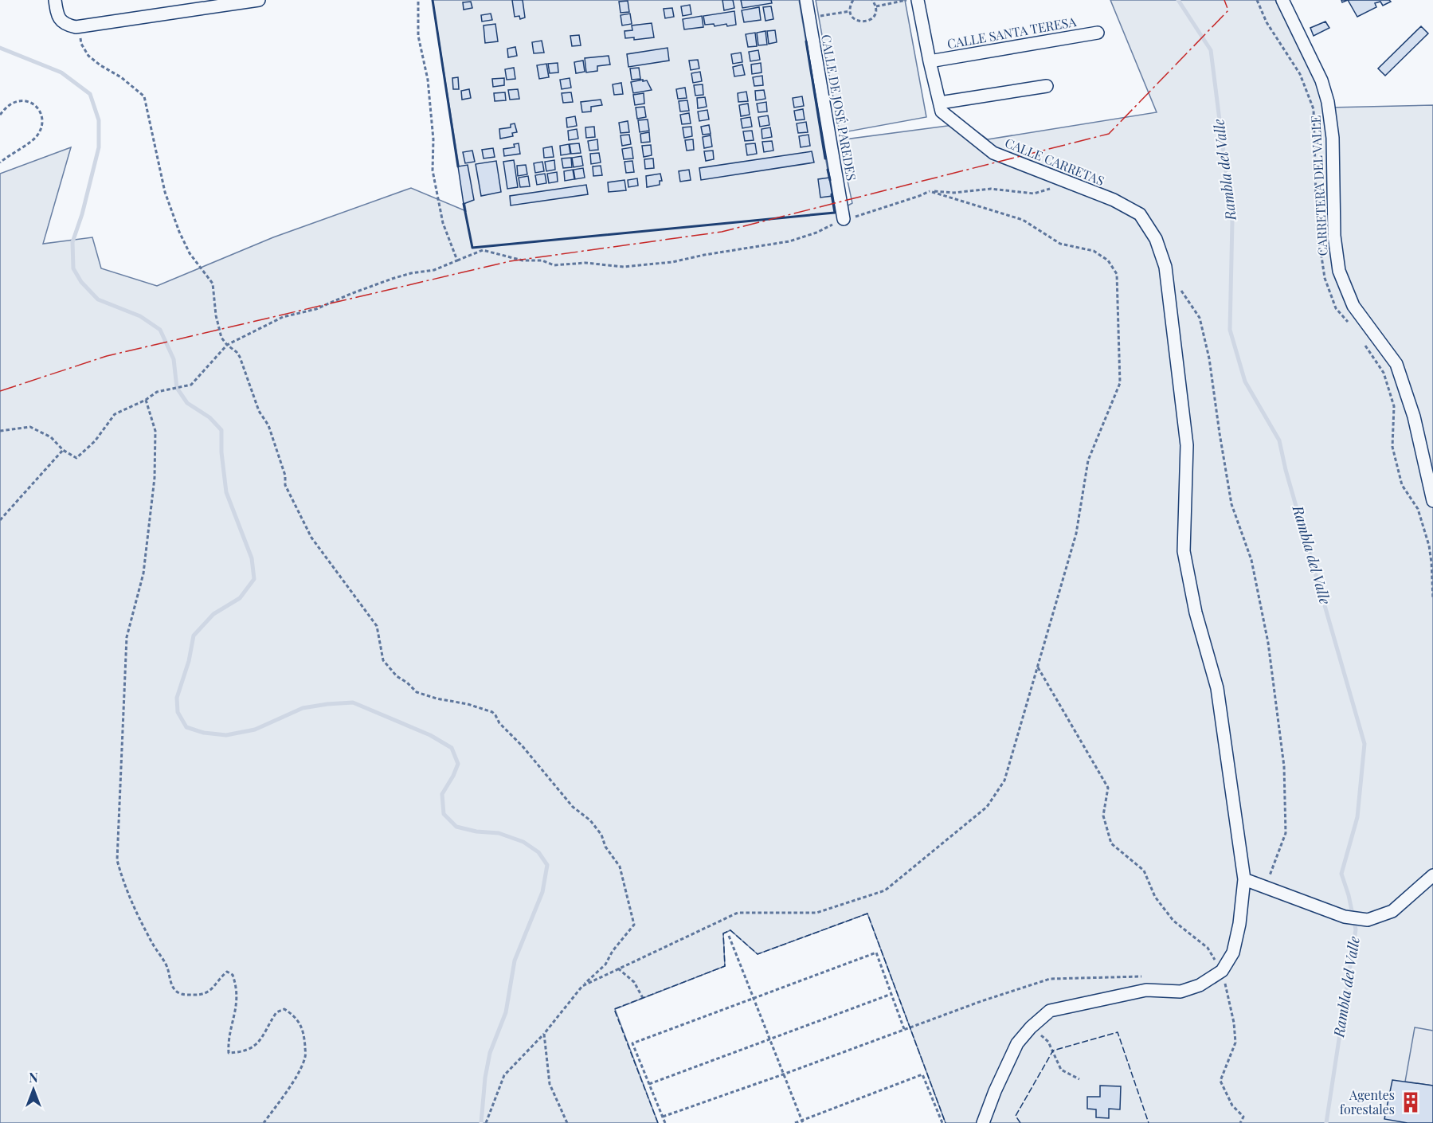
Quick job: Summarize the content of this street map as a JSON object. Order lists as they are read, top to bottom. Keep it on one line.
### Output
{"streets":{"street":["CALLE SANTA TERESA","CALLE DE JOSÉ PAREDES","CALLE CARRETAS","CARRETERA DEL VALLE"]},"crossings":[["CALLE SANTA TERESA","CALLE CARRETAS"]],"water":["Rambla del Valle"],"places":{"building":["Agentes forestales"]},"north":"top"}
